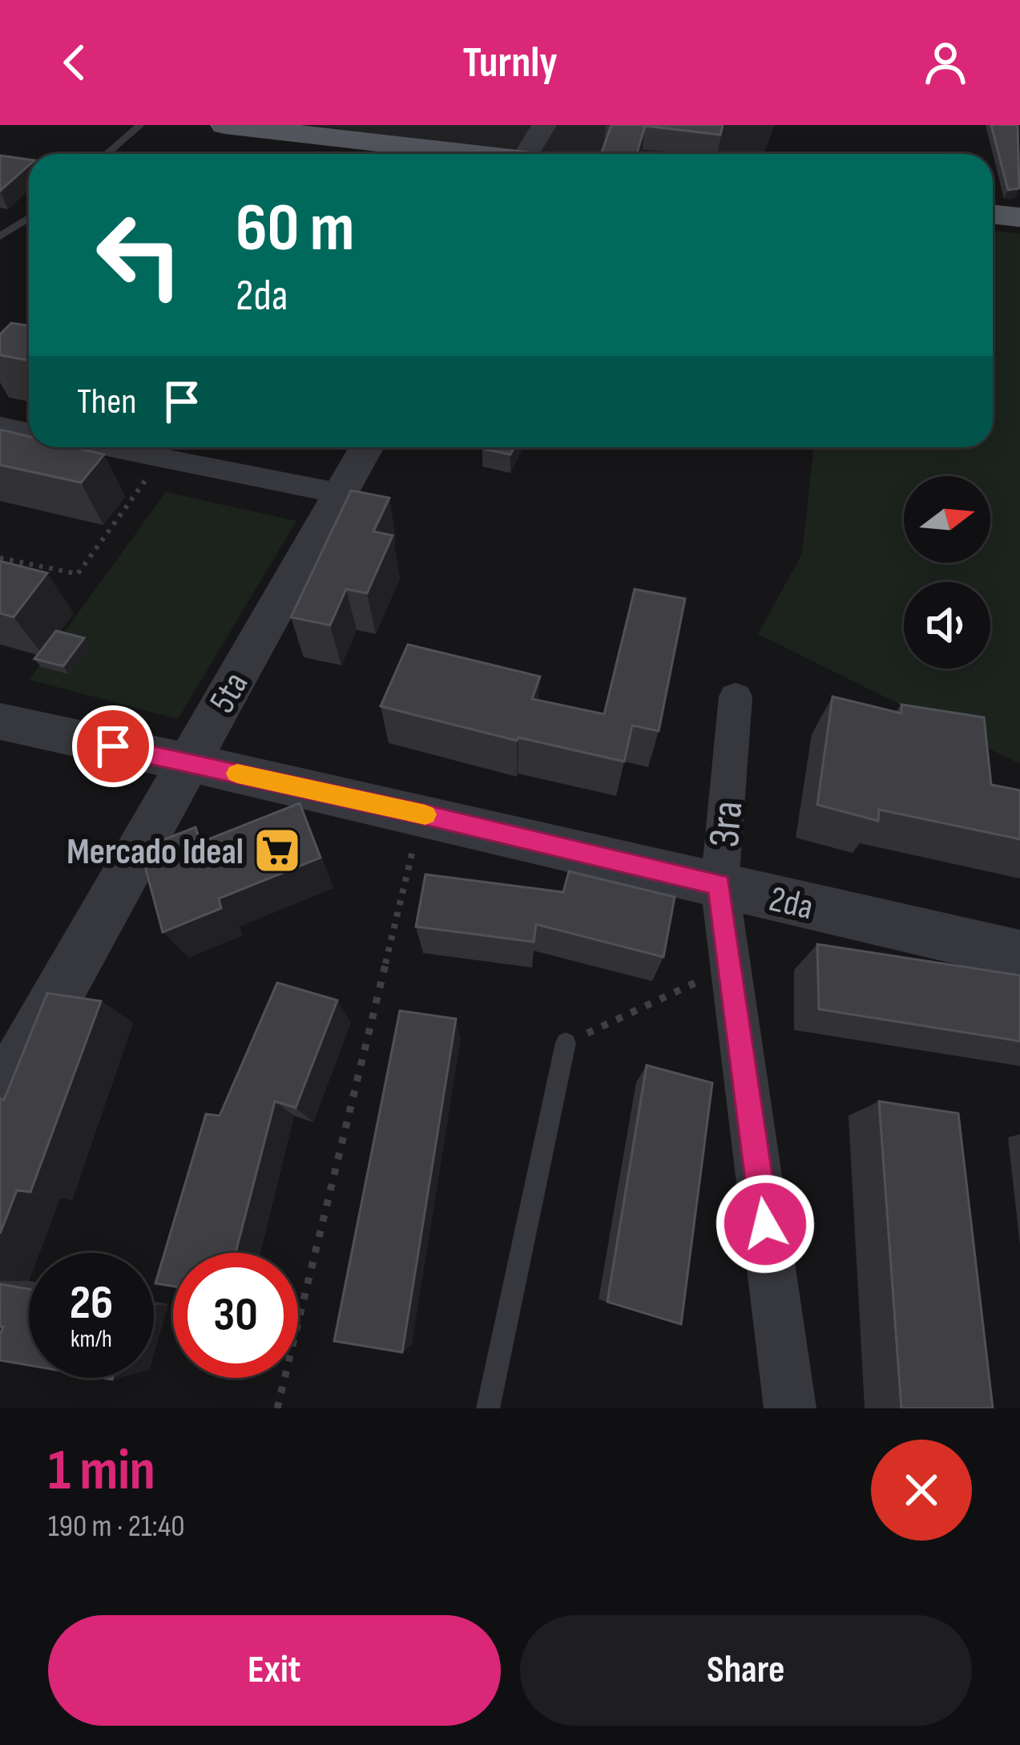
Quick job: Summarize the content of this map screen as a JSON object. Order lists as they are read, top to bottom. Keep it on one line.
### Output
{"streets":{"street":["5ta","3ra","2da"]},"crossings":[["5ta","2da"],["3ra","2da"]],"places":{"supermarket":["Mercado Ideal"]},"north":"right","page":{"header":"Turnly","turn":["60 m","2da"],"then":"Then","speed":"26 km/h","limit":"30","heading":["1 min","190 m · 21:40"],"buttons":["Exit","Share"]}}
